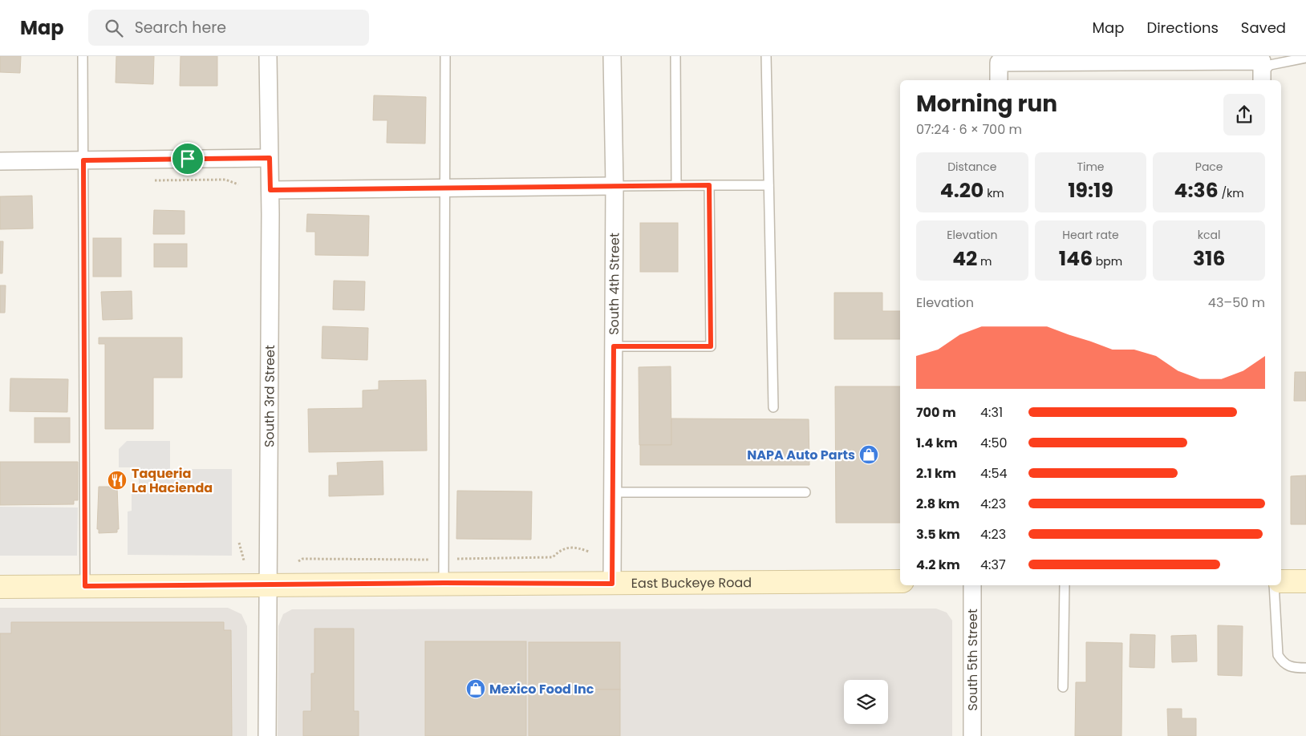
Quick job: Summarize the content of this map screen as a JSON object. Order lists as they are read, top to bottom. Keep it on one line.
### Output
{"streets":{"main road":["East Buckeye Road"],"street":["South 4th Street","South 3rd Street","South 5th Street"]},"crossings":[["South 4th Street","East Buckeye Road"],["South 3rd Street","East Buckeye Road"]],"places":{"shop":["NAPA Auto Parts","Mexico Food Inc"],"restaurant":["Taqueria La Hacienda"]},"page":{"header":"Map","search":"Search here","nav":["Map","Directions","Saved"],"heading":["Morning run","07:24 · 6 × 700 m"],"stats":[["Distance","4.20 km"],["Time","19:19"],["Pace","4:36 /km"],["Elevation","42 m"],["Heart rate","146 bpm"],["kcal","316"]],"chart":["Elevation","43–50 m"],"list":[{"name":"700 m","note":"4:31"},{"name":"1.4 km","note":"4:50"},{"name":"2.1 km","note":"4:54"},{"name":"2.8 km","note":"4:23"},{"name":"3.5 km","note":"4:23"},{"name":"4.2 km","note":"4:37"}]}}
